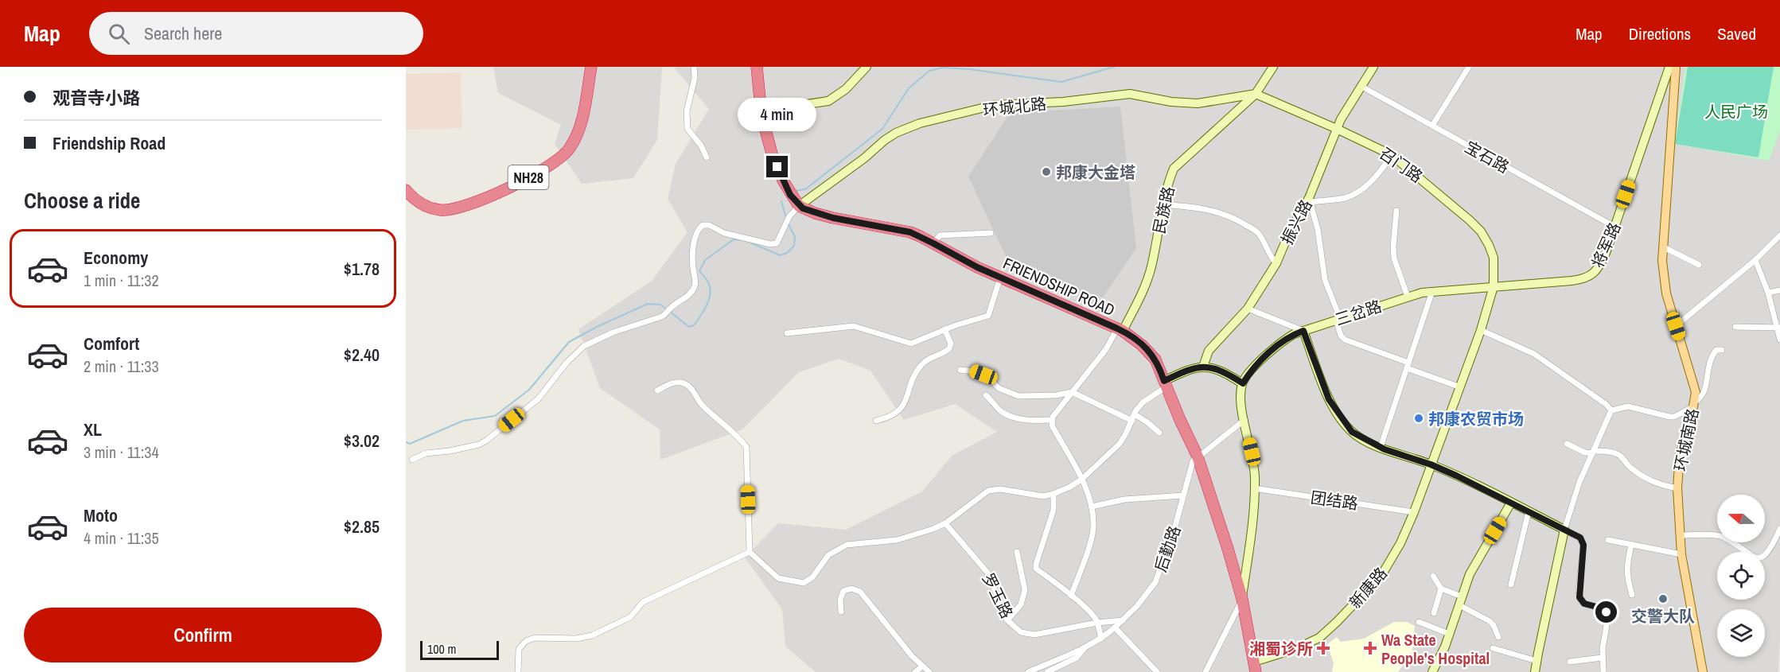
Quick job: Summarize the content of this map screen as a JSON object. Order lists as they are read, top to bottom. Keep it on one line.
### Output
{"streets":{"highway":["NH28","FRIENDSHIP ROAD"],"main road":["环城北路","召门路","民族路","振兴路","将军路","三岔路","环城南路","新康路"],"street":["宝石路","团结路","后勤路","罗玉路"]},"crossings":[["环城北路","召门路"],["环城北路","民族路"],["环城北路","FRIENDSHIP ROAD"],["宝石路","振兴路"],["宝石路","将军路"],["召门路","民族路"],["召门路","振兴路"],["召门路","将军路"],["召门路","三岔路"],["召门路","新康路"],["民族路","FRIENDSHIP ROAD"],["将军路","三岔路"],["将军路","新康路"],["FRIENDSHIP ROAD","后勤路"],["FRIENDSHIP ROAD","新康路"],["三岔路","新康路"],["团结路","新康路"],["后勤路","罗玉路"]],"parks":["人民广场"],"places":{"other":["邦康大金塔","邦康农贸市场","交警大队"],"health":["湘蜀诊所","Wa State People's Hospital"]},"scale_bar":"100 m","north":"left","page":{"header":"Map","search":"Search here","nav":["Map","Directions","Saved"],"banner":["观音寺小路","Friendship Road"],"bubble":"4 min","heading":"Choose a ride","list":[{"name":"Economy","note":"1 min · 11:32","value":"$1.78"},{"name":"Comfort","note":"2 min · 11:33","value":"$2.40"},{"name":"XL","note":"3 min · 11:34","value":"$3.02"},{"name":"Moto","note":"4 min · 11:35","value":"$2.85"}],"buttons":"Confirm","scale":"100 m"}}
